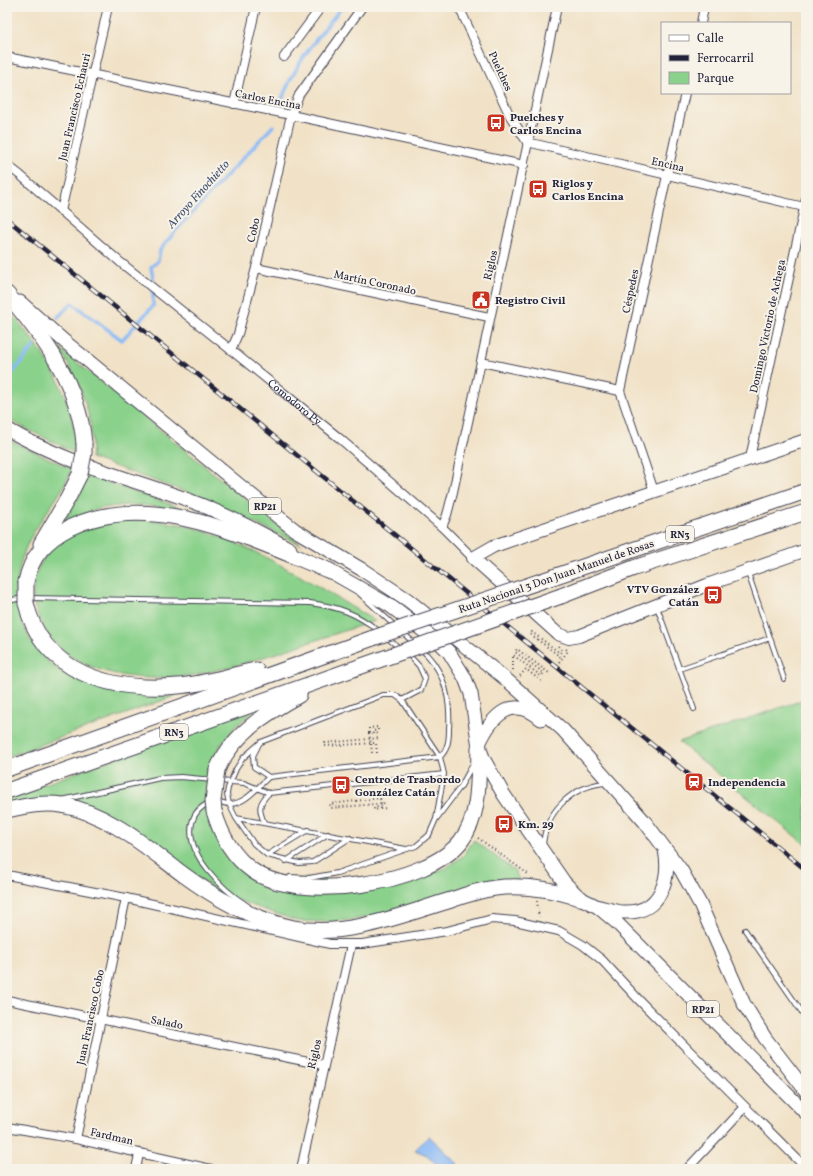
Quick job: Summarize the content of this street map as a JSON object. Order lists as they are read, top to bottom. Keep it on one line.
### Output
{"streets":{"highway":["RN3","Ruta Nacional 3 Don Juan Manuel de Rosas"],"main road":["RP21"],"street":["Puelches","Carlos Encina","Juan Francisco Echauri","Encina","Cobo","Riglos","Martín Coronado","Céspedes","Domingo Victorio de Achega","Comodoro Py","Juan Francisco Cobo","Salado","Fardman"]},"crossings":[["Puelches","Encina"],["Puelches","Riglos"],["Carlos Encina","Juan Francisco Echauri"],["Carlos Encina","Cobo"],["Carlos Encina","Riglos"],["Juan Francisco Echauri","Comodoro Py"],["Encina","Riglos"],["Encina","Céspedes"],["Encina","Domingo Victorio de Achega"],["Cobo","Martín Coronado"],["Cobo","Comodoro Py"],["Riglos","Martín Coronado"],["Riglos","Comodoro Py"],["Riglos","Salado"],["RN3","Ruta Nacional 3 Don Juan Manuel de Rosas"],["Juan Francisco Cobo","Salado"],["Juan Francisco Cobo","Fardman"]],"water":["Arroyo Finochietto"],"places":{"bus stop":["Puelches y Carlos Encina","Riglos y Carlos Encina","VTV González Catán","Centro de Trasbordo González Catán","Km. 29"],"public building":["Registro Civil"],"station":["Independencia"]},"legend":["Calle","Ferrocarril","Parque"]}
